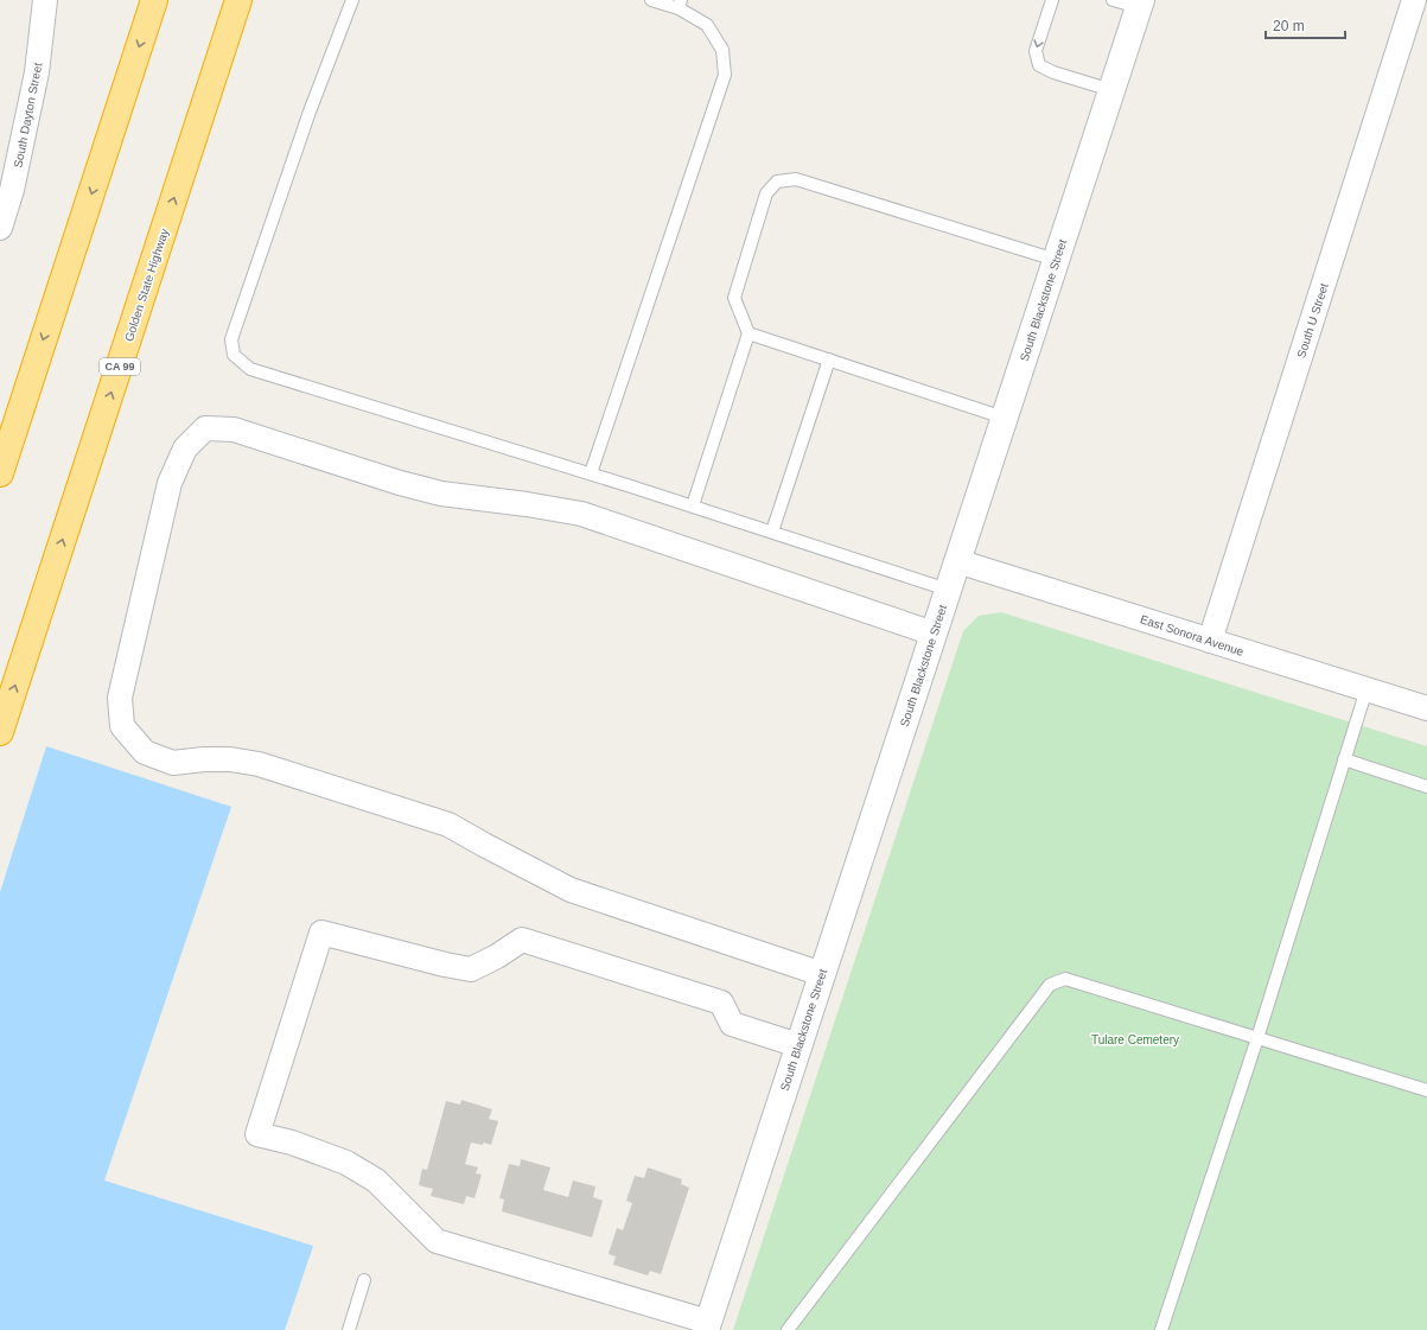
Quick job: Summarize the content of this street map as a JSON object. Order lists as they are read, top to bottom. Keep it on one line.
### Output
{"streets":{"highway":["Golden State Highway","CA 99"],"main road":["South Blackstone Street"],"street":["South Dayton Street","South U Street","East Sonora Avenue"]},"crossings":[["South Blackstone Street","East Sonora Avenue"],["South U Street","East Sonora Avenue"]],"parks":["Tulare Cemetery"],"scale_bar":"20 m"}
